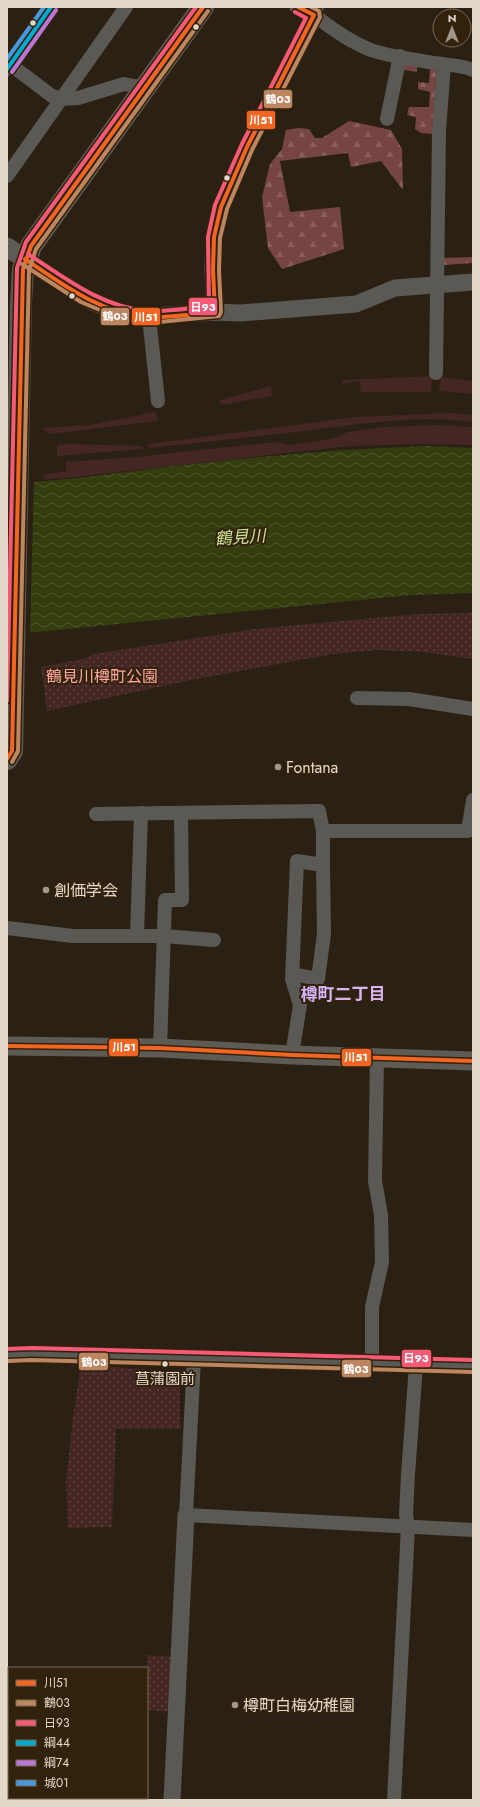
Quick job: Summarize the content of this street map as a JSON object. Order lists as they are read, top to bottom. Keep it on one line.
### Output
{"districts":["樽町二丁目"],"water":["鶴見川"],"parks":["鶴見川樽町公園"],"places":["Fontana","創価学会","菖蒲園前","樽町白梅幼稚園"],"lines":["transit line 川51","transit line 鶴03","transit line 日93","transit line 綱44","transit line 城01","transit line 綱74"],"legend":["川51","鶴03","日93","綱44","綱74","城01"],"north":"top"}
